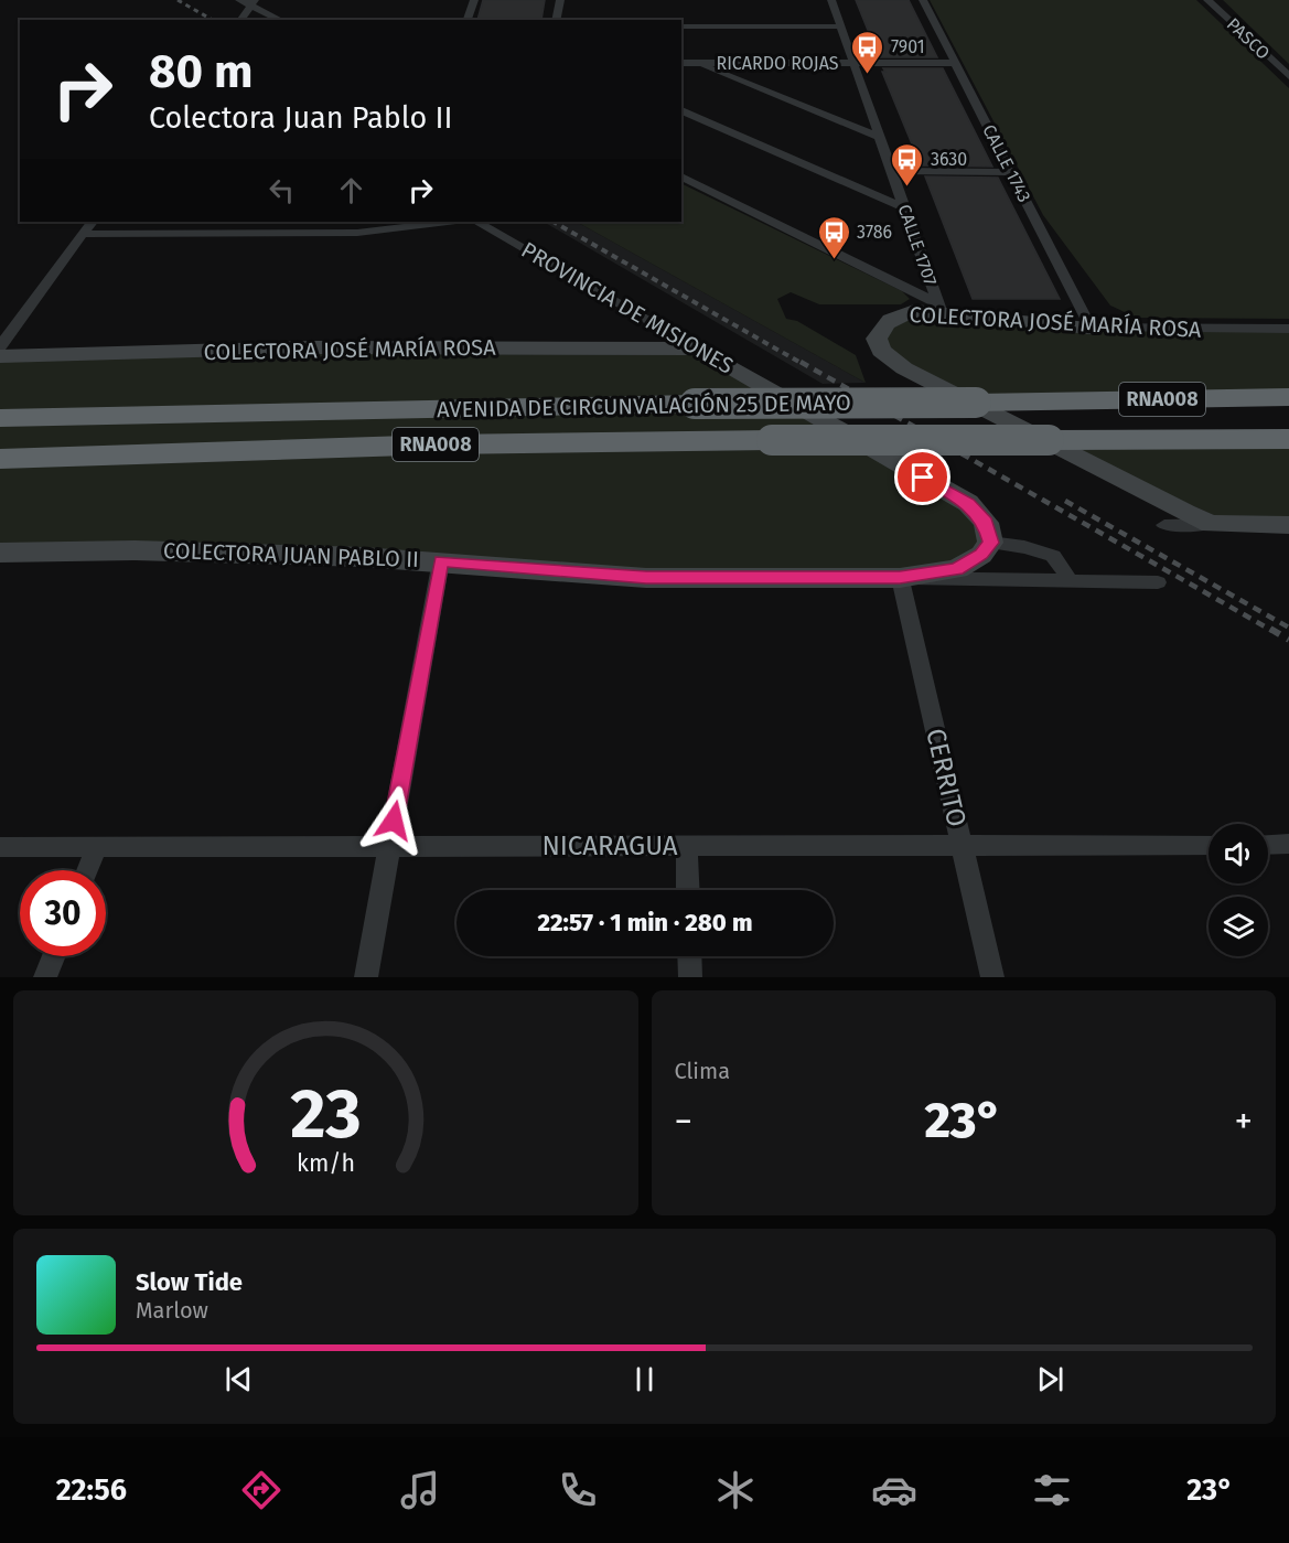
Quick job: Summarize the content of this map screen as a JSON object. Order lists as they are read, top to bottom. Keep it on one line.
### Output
{"streets":{"highway":["RNA008","AVENIDA DE CIRCUNVALACIÓN 25 DE MAYO"],"main road":["PROVINCIA DE MISIONES","COLECTORA JOSÉ MARÍA ROSA","COLECTORA JUAN PABLO II"],"street":["PASCO","RICARDO ROJAS","CALLE 1743","CALLE 1707","CERRITO","NICARAGUA"]},"crossings":[["RICARDO ROJAS","CALLE 1743"],["RICARDO ROJAS","CALLE 1707"],["CALLE 1743","COLECTORA JOSÉ MARÍA ROSA"],["CALLE 1707","COLECTORA JOSÉ MARÍA ROSA"],["PROVINCIA DE MISIONES","COLECTORA JOSÉ MARÍA ROSA"],["PROVINCIA DE MISIONES","COLECTORA JUAN PABLO II"],["COLECTORA JUAN PABLO II","CERRITO"],["CERRITO","NICARAGUA"]],"places":{"bus stop":["7901","3630","3786"]},"page":{"turn":["80 m","Colectora Juan Pablo II"],"limit":"30","trip":"22:57 · 1 min · 280 m","tile":"Clima","heat":["−","23°","+"],"song":["Slow Tide","Marlow"],"tabs":["22:56","23°"],"gauge":["23","km/h"]}}
